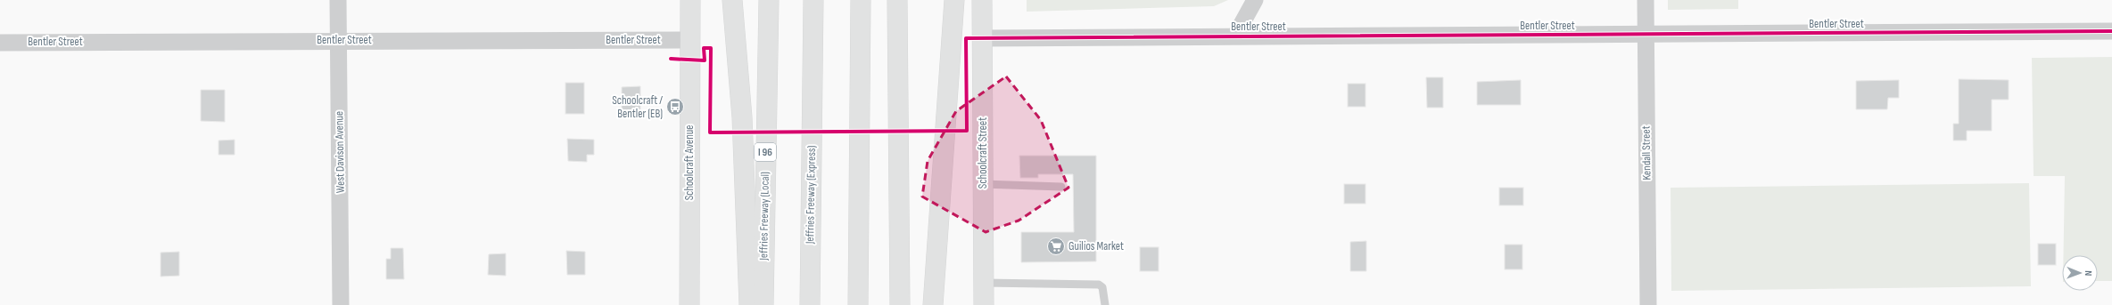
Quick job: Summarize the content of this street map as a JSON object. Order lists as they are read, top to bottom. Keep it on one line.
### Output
{"streets":{"main road":["I 96","Schoolcraft Street","Schoolcraft Avenue","Jeffries Freeway (Express)","Jeffries Freeway (Local)"],"street":["Bentler Street","West Davison Avenue","Kendall Street"]},"crossings":[["Bentler Street","West Davison Avenue"],["Bentler Street","Schoolcraft Street"],["Bentler Street","Kendall Street"],["Bentler Street","Schoolcraft Avenue"]],"places":{"bus stop":["Schoolcraft / Bentler (EB)"],"supermarket":["Guilios Market"]},"north":"right"}
